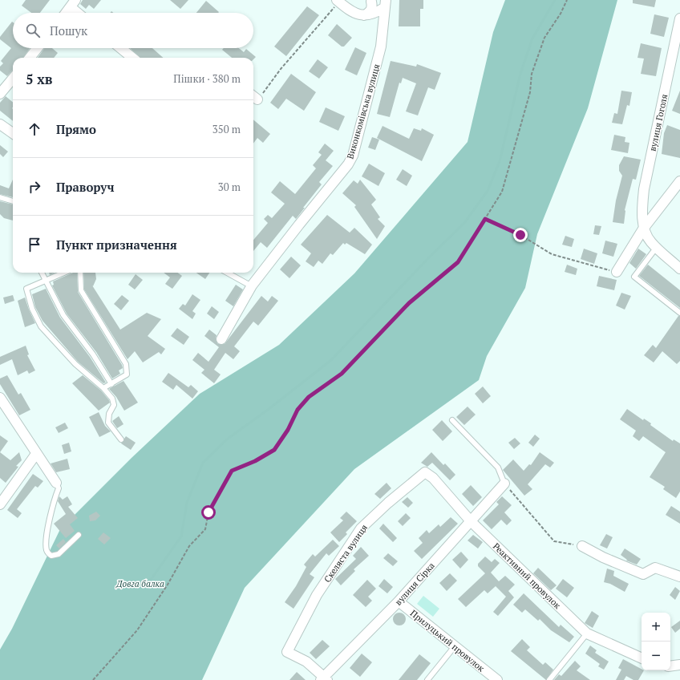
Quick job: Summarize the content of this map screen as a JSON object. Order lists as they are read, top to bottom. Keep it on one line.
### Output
{"streets":{"street":["Виконкомівська вулиця","вулиця Гоголя","Скеляста вулиця","Реактивний провулок","вулиця Сірка","Прилуцький провулок"]},"crossings":[["Скеляста вулиця","Реактивний провулок"],["Скеляста вулиця","вулиця Сірка"],["Реактивний провулок","вулиця Сірка"],["вулиця Сірка","Прилуцький провулок"]],"parks":["Довга балка"],"page":{"search":"Пошук","heading":["5 хв","Пішки · 380 m"],"list":[["Прямо","350 m"],["Праворуч","30 m"],"Пункт призначення"],"map_buttons":["+","−"]}}
